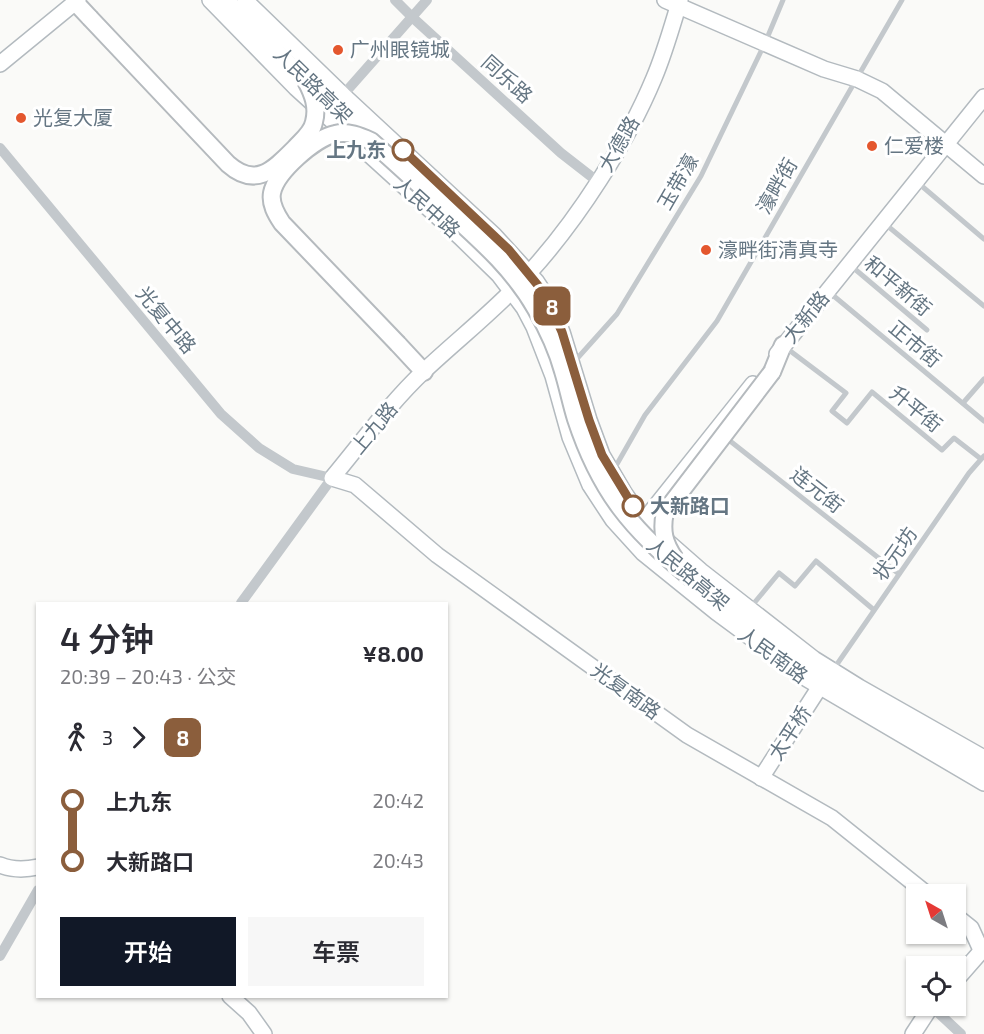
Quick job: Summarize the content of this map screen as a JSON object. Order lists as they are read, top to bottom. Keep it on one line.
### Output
{"streets":{"main road":["人民路高架","大德路","人民中路","大新路","上九路","人民南路","光复南路","太平桥"],"street":["同乐路","光复中路"],"lane":["玉带濠","濠畔街","和平新街","正市街","升平街","连元街","状元坊"]},"crossings":[["同乐路","大德路"],["大德路","人民中路"],["大德路","上九路"],["大德路","人民南路"],["玉带濠","人民南路"],["濠畔街","人民南路"],["人民中路","上九路"],["人民中路","人民南路"],["和平新街","大新路"],["大新路","正市街"],["大新路","升平街"],["大新路","连元街"],["大新路","人民南路"],["光复中路","上九路"],["光复中路","光复南路"],["升平街","状元坊"],["上九路","人民南路"],["上九路","光复南路"],["连元街","状元坊"],["状元坊","人民南路"],["人民南路","太平桥"],["光复南路","太平桥"]],"places":["广州眼镜城","光复大厦","仁爱楼","上九东","濠畔街清真寺","大新路口"],"lines":["bus line 8"],"north":"top left","page":{"on_map":"8","heading":["4 分钟","20:39 – 20:43 · 公交","¥8.00"],"legs":["3","8"],"list":[{"name":"上九东","value":"20:42"},{"name":"大新路口","value":"20:43"}],"buttons":["开始","车票"]}}
